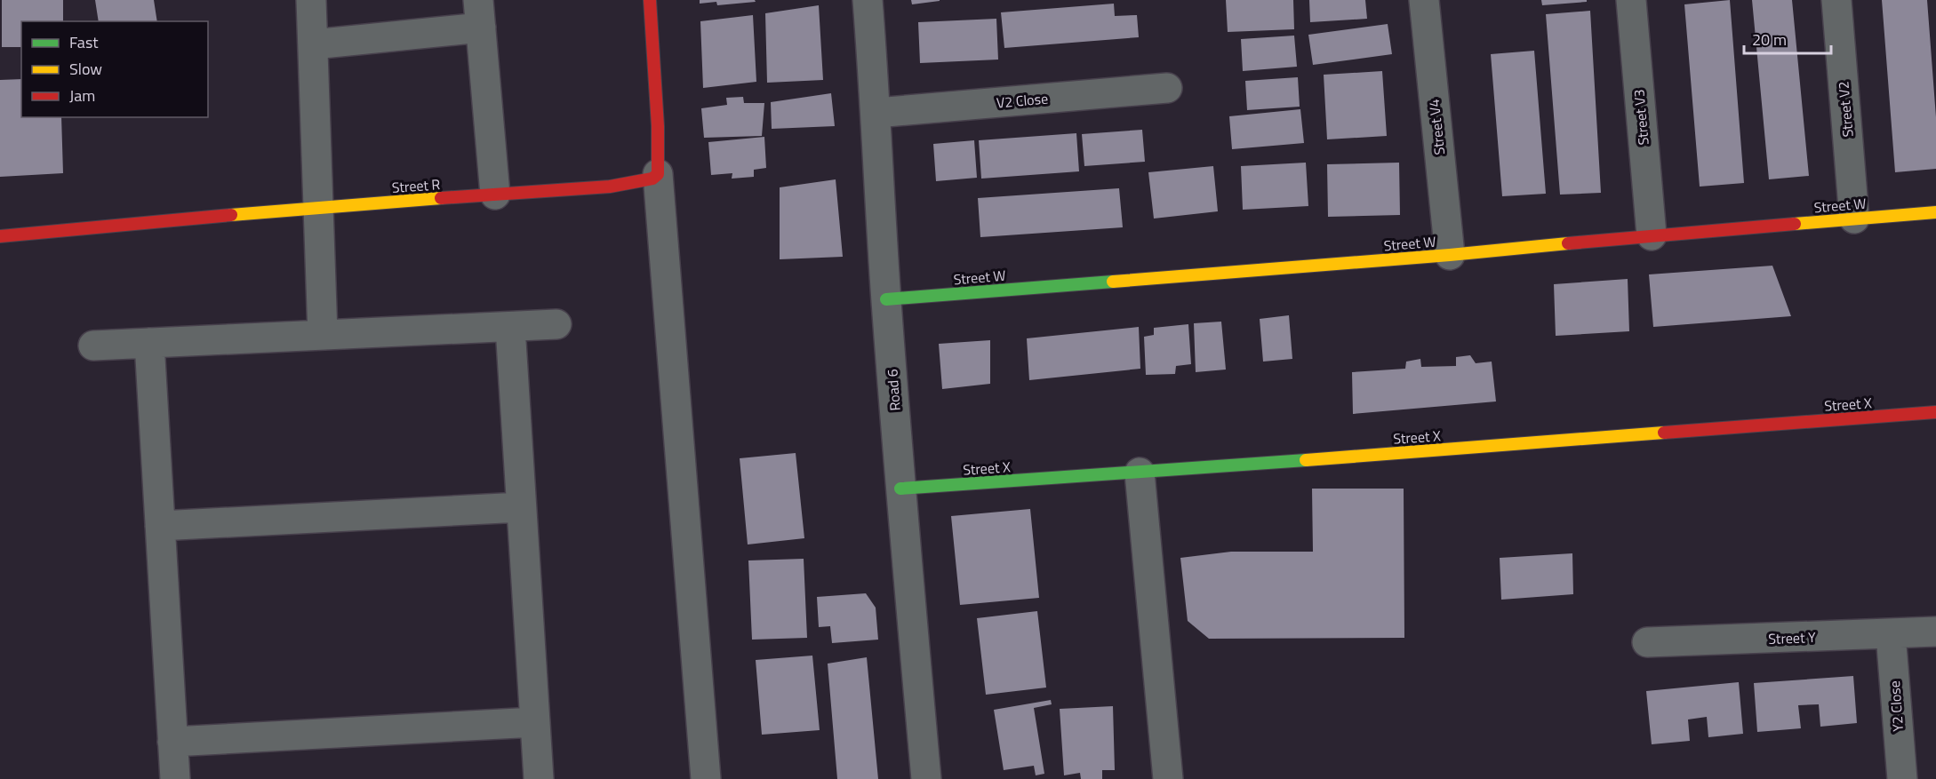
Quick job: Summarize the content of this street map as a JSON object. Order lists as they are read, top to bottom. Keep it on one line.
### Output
{"streets":{"street":["V2 Close","Street V2","Street V3","Street V4","Street R","Street W","Road 6","Street X","Street Y","Y2 Close"]},"crossings":[["V2 Close","Road 6"],["Street V2","Street W"],["Street V3","Street W"],["Street V4","Street W"],["Street W","Road 6"],["Road 6","Street X"],["Street Y","Y2 Close"]],"legend":["Fast","Slow","Jam"],"scale_bar":"20 m"}
